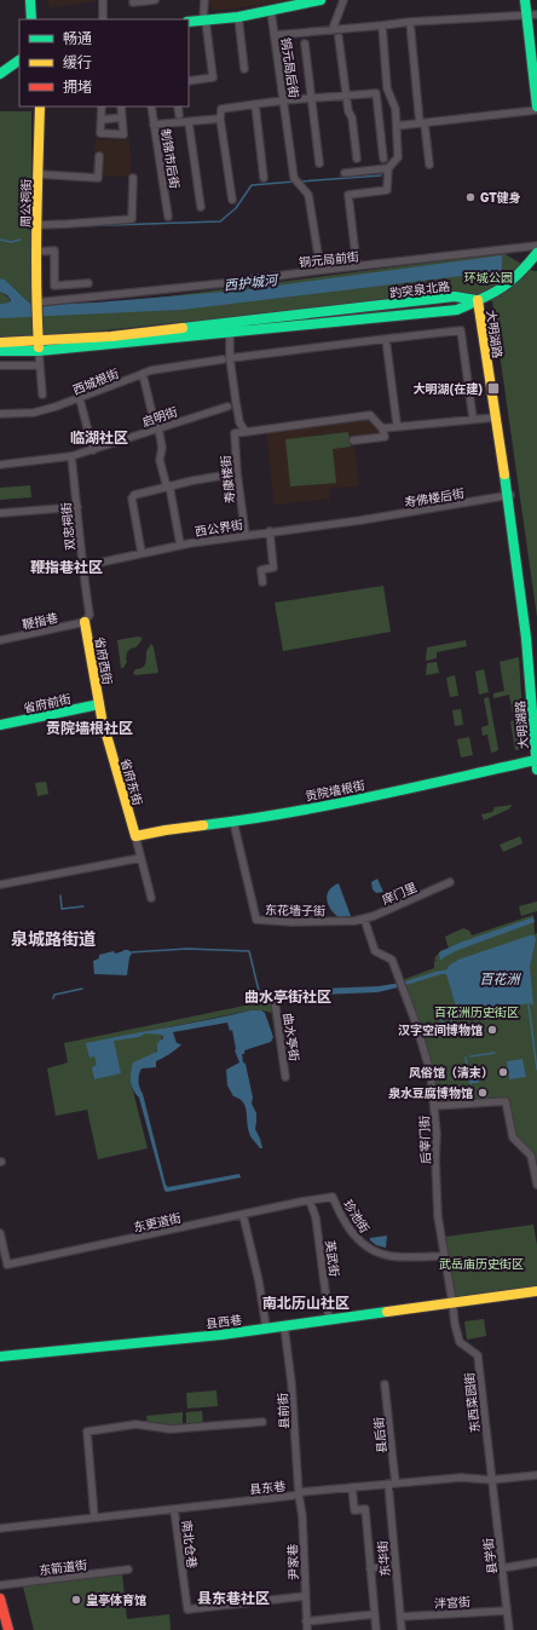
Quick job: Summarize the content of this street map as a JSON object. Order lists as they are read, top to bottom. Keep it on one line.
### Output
{"streets":{"main road":["周公祠街","趵突泉北路","大明湖路","省府西街","省府前街","省府东街","贡院墙根街","县西巷"],"street":["铜元局后街","制锦市后街","铜元局前街","西城根街","启明街","寿康楼街","寿佛楼后街","双忠祠街","西公界街","鞭指巷","庠门里","东花墙子街","曲水亭街","后宰门街","珍池街","东更道街","英武街","东西菜园街","县前街","县后街","县东巷","南北仓巷","县学街","东华街","尹家巷","东箭道街","泮宫街"]},"crossings":[["铜元局后街","铜元局前街"],["周公祠街","铜元局前街"],["周公祠街","趵突泉北路"],["趵突泉北路","大明湖路"],["大明湖路","寿佛楼后街"],["大明湖路","贡院墙根街"],["启明街","双忠祠街"],["寿康楼街","西公界街"],["寿佛楼后街","西公界街"],["双忠祠街","西公界街"],["双忠祠街","鞭指巷"],["双忠祠街","省府西街"],["鞭指巷","省府西街"],["省府西街","省府前街"],["省府西街","省府东街"],["省府前街","省府东街"],["省府东街","贡院墙根街"],["贡院墙根街","东花墙子街"],["庠门里","东花墙子街"],["庠门里","后宰门街"],["后宰门街","珍池街"],["后宰门街","县西巷"],["后宰门街","东西菜园街"],["珍池街","东更道街"],["珍池街","英武街"],["东更道街","英武街"],["英武街","县西巷"],["县西巷","东西菜园街"],["县西巷","县前街"],["东西菜园街","县东巷"],["东西菜园街","县学街"],["县前街","县东巷"],["县前街","尹家巷"],["县后街","县东巷"],["县东巷","南北仓巷"],["县东巷","县学街"],["县东巷","东华街"],["县东巷","尹家巷"],["南北仓巷","尹家巷"],["县学街","泮宫街"],["东华街","泮宫街"]],"districts":["临湖社区","鞭指巷社区","贡院墙根社区","泉城路街道","曲水亭街社区","南北历山社区","县东巷社区"],"water":["西护城河","百花洲"],"parks":["环城公园","百花洲历史街区","武岳庙历史街区"],"places":{"other":["GT健身","汉字空间博物馆","风俗馆（清末）","泉水豆腐博物馆","皇亭体育馆"],"transit":["大明湖(在建)"]},"legend":["畅通","缓行","拥堵"]}
